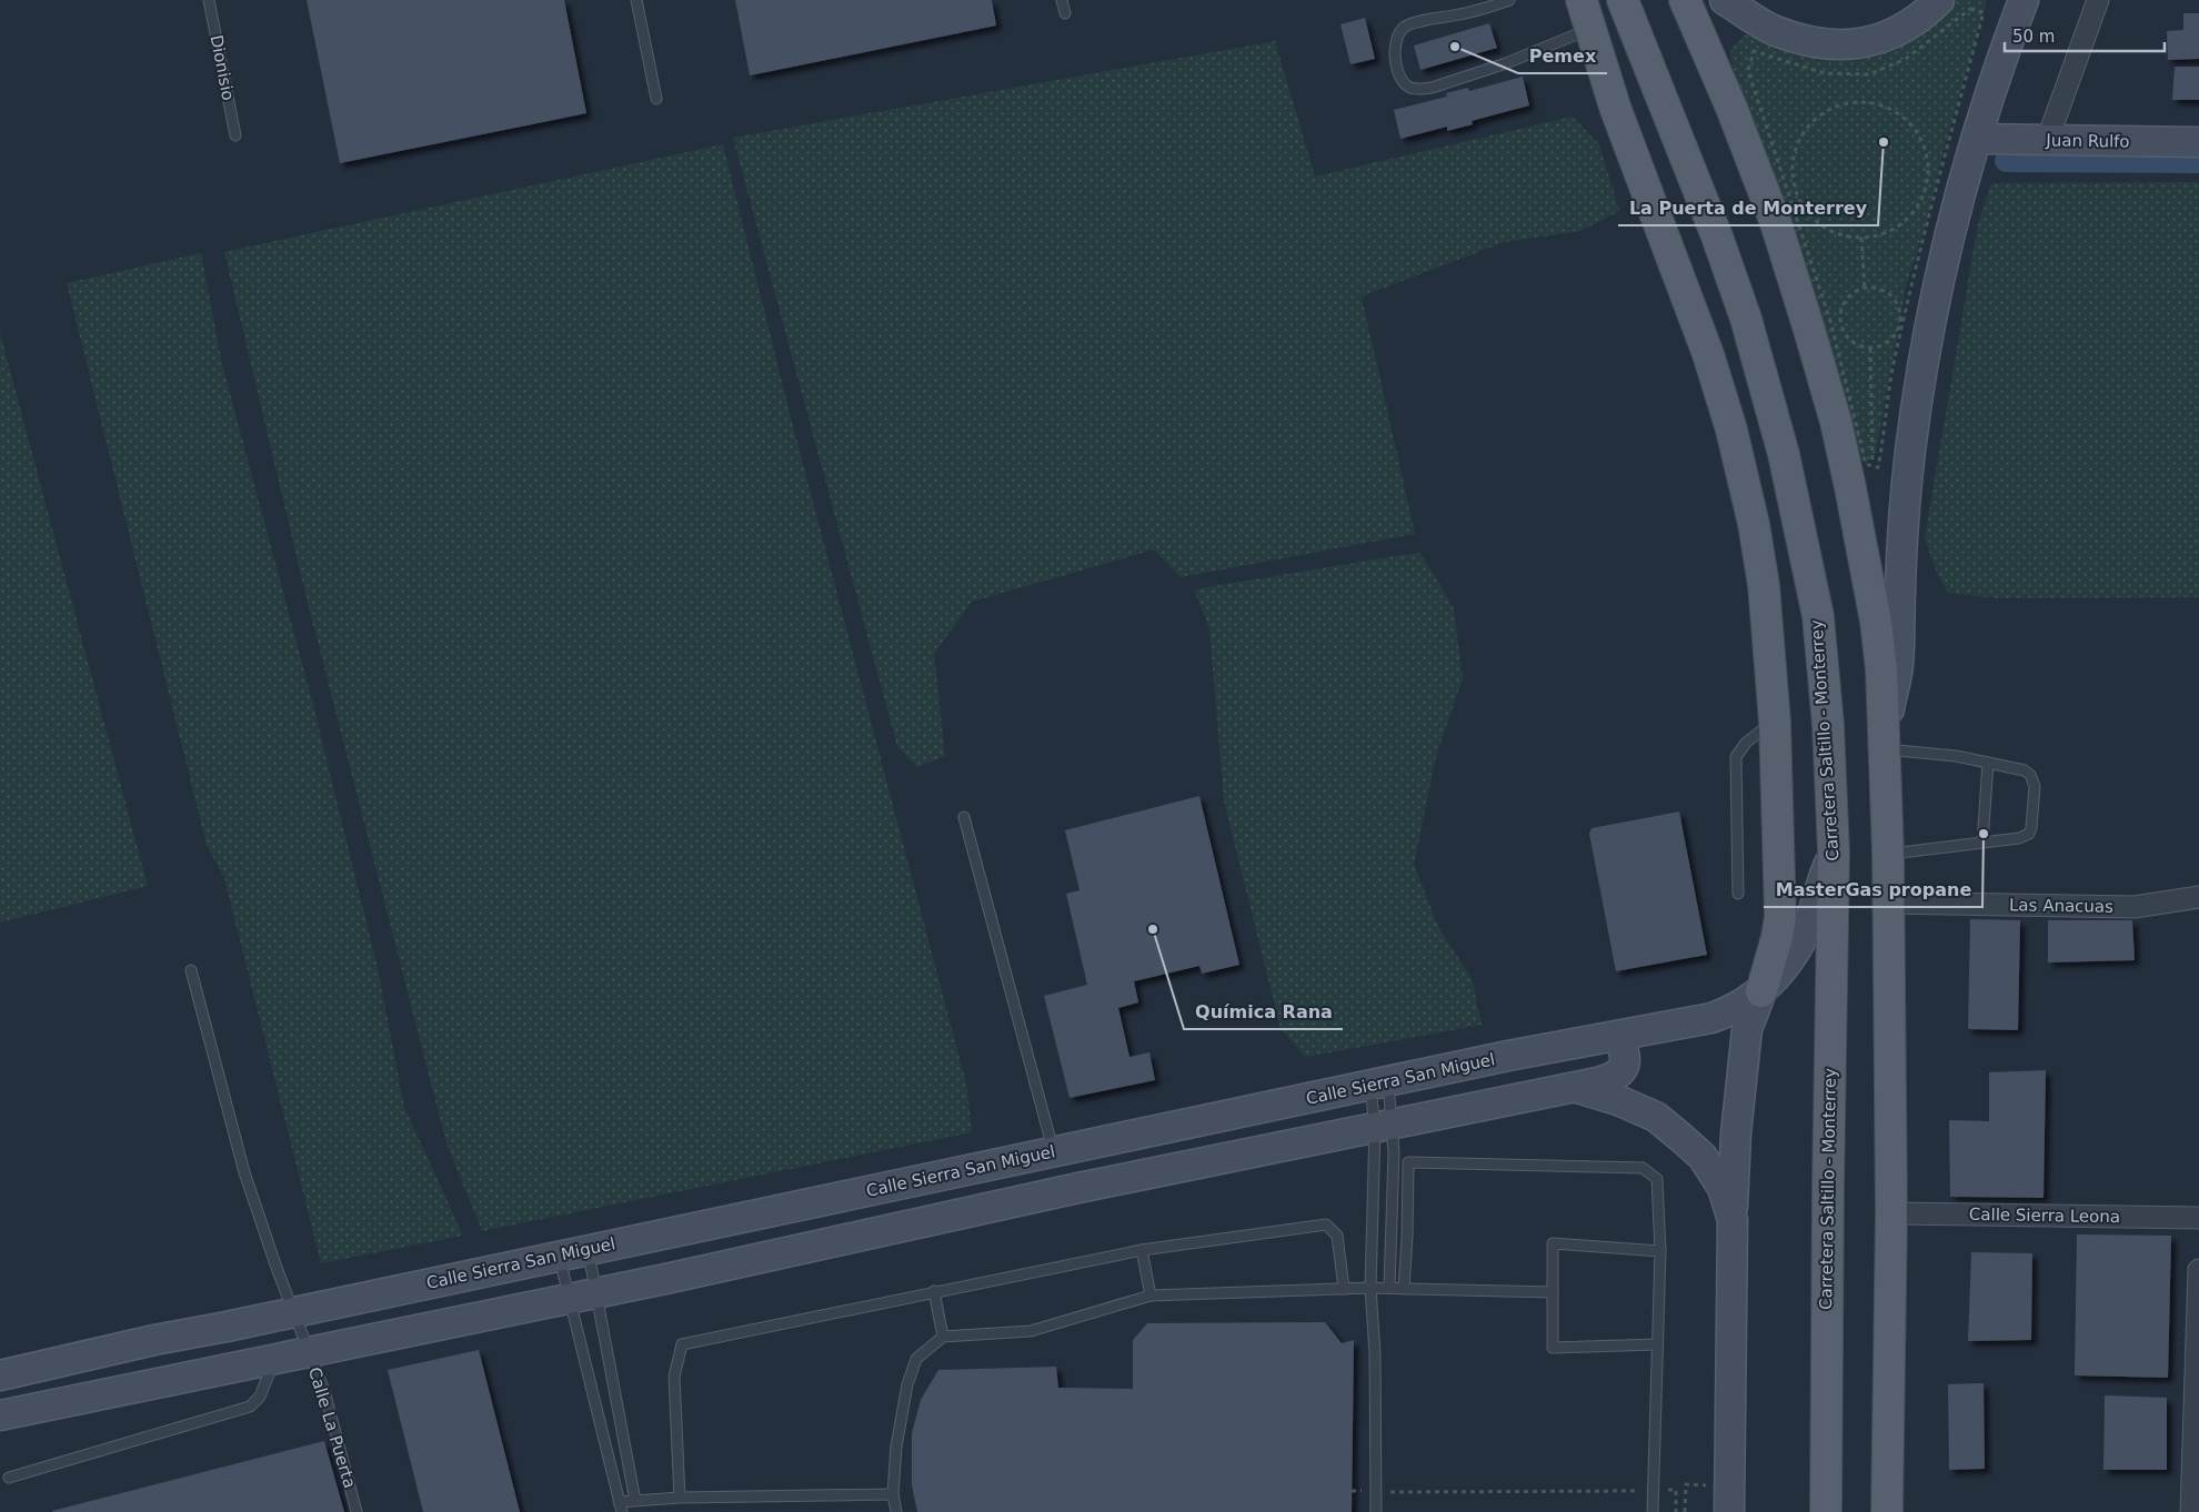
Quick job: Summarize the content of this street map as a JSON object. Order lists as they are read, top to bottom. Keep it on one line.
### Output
{"streets":{"main road":["Carretera Saltillo - Monterrey"],"street":["Juan Rulfo","Las Anacuas","Calle Sierra San Miguel","Calle Sierra Leona"],"lane":["Dionisio","Calle La Puerta"]},"crossings":[["Carretera Saltillo - Monterrey","Calle Sierra San Miguel"],["Calle Sierra San Miguel","Calle La Puerta"]],"places":["Pemex","La Puerta de Monterrey","MasterGas propane","Química Rana"],"scale_bar":"50 m"}
